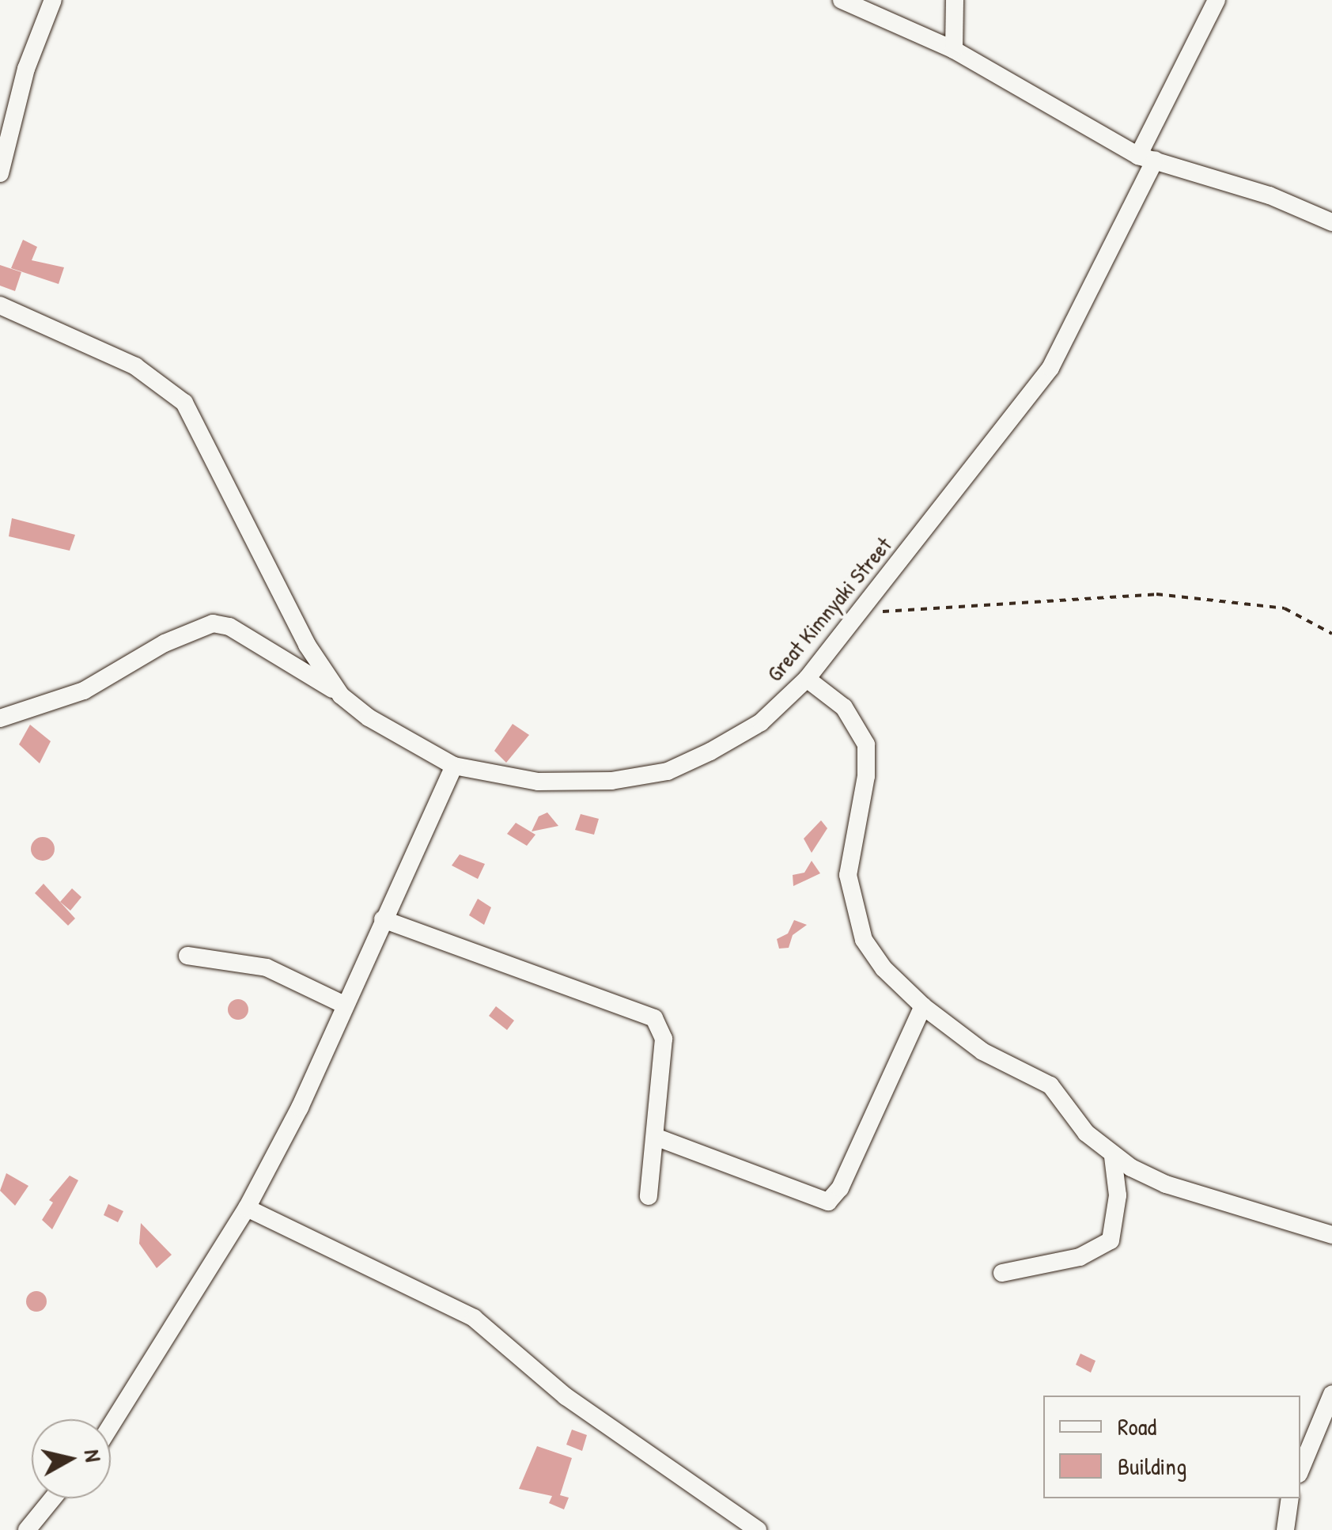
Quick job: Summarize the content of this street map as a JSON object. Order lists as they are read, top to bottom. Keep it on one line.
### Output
{"streets":{"street":["Great Kimnyaki Street"]},"legend":["Road","Building"],"north":"right"}
